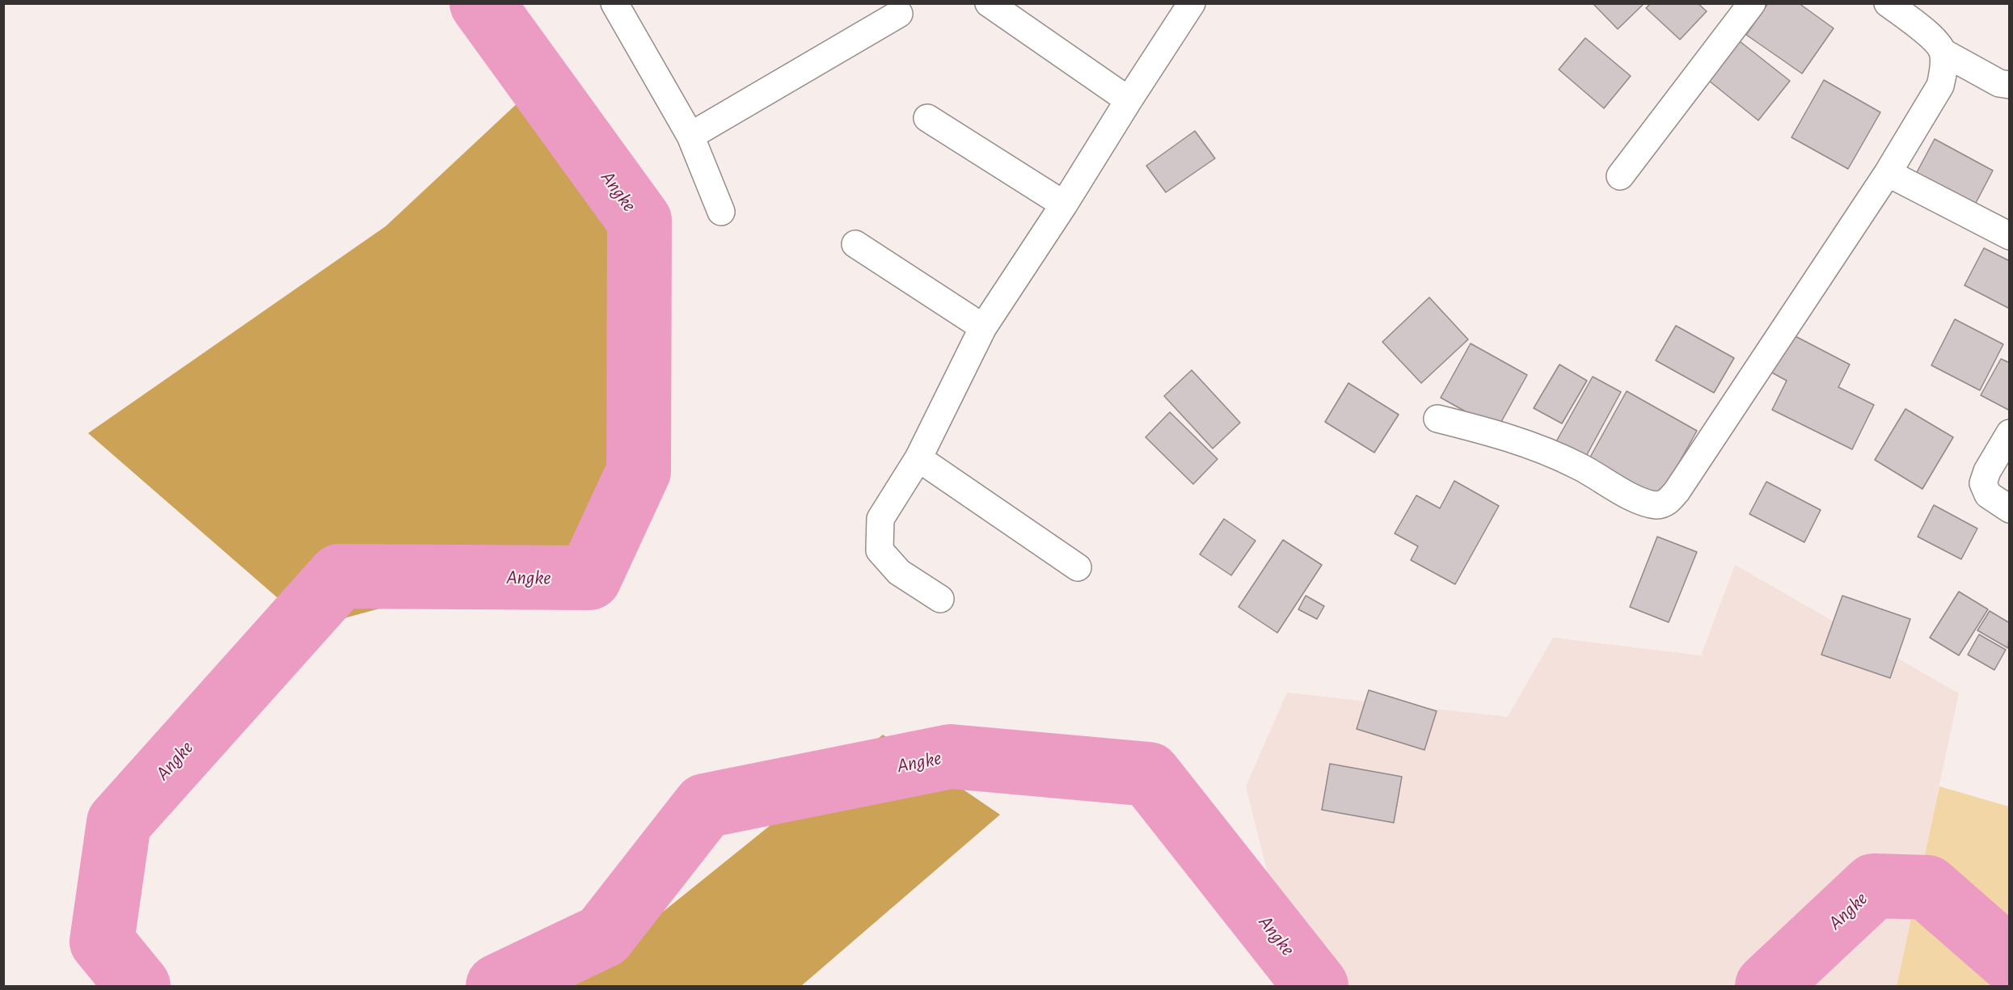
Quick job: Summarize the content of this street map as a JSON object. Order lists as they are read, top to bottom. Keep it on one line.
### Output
{"water":["Angke"]}
